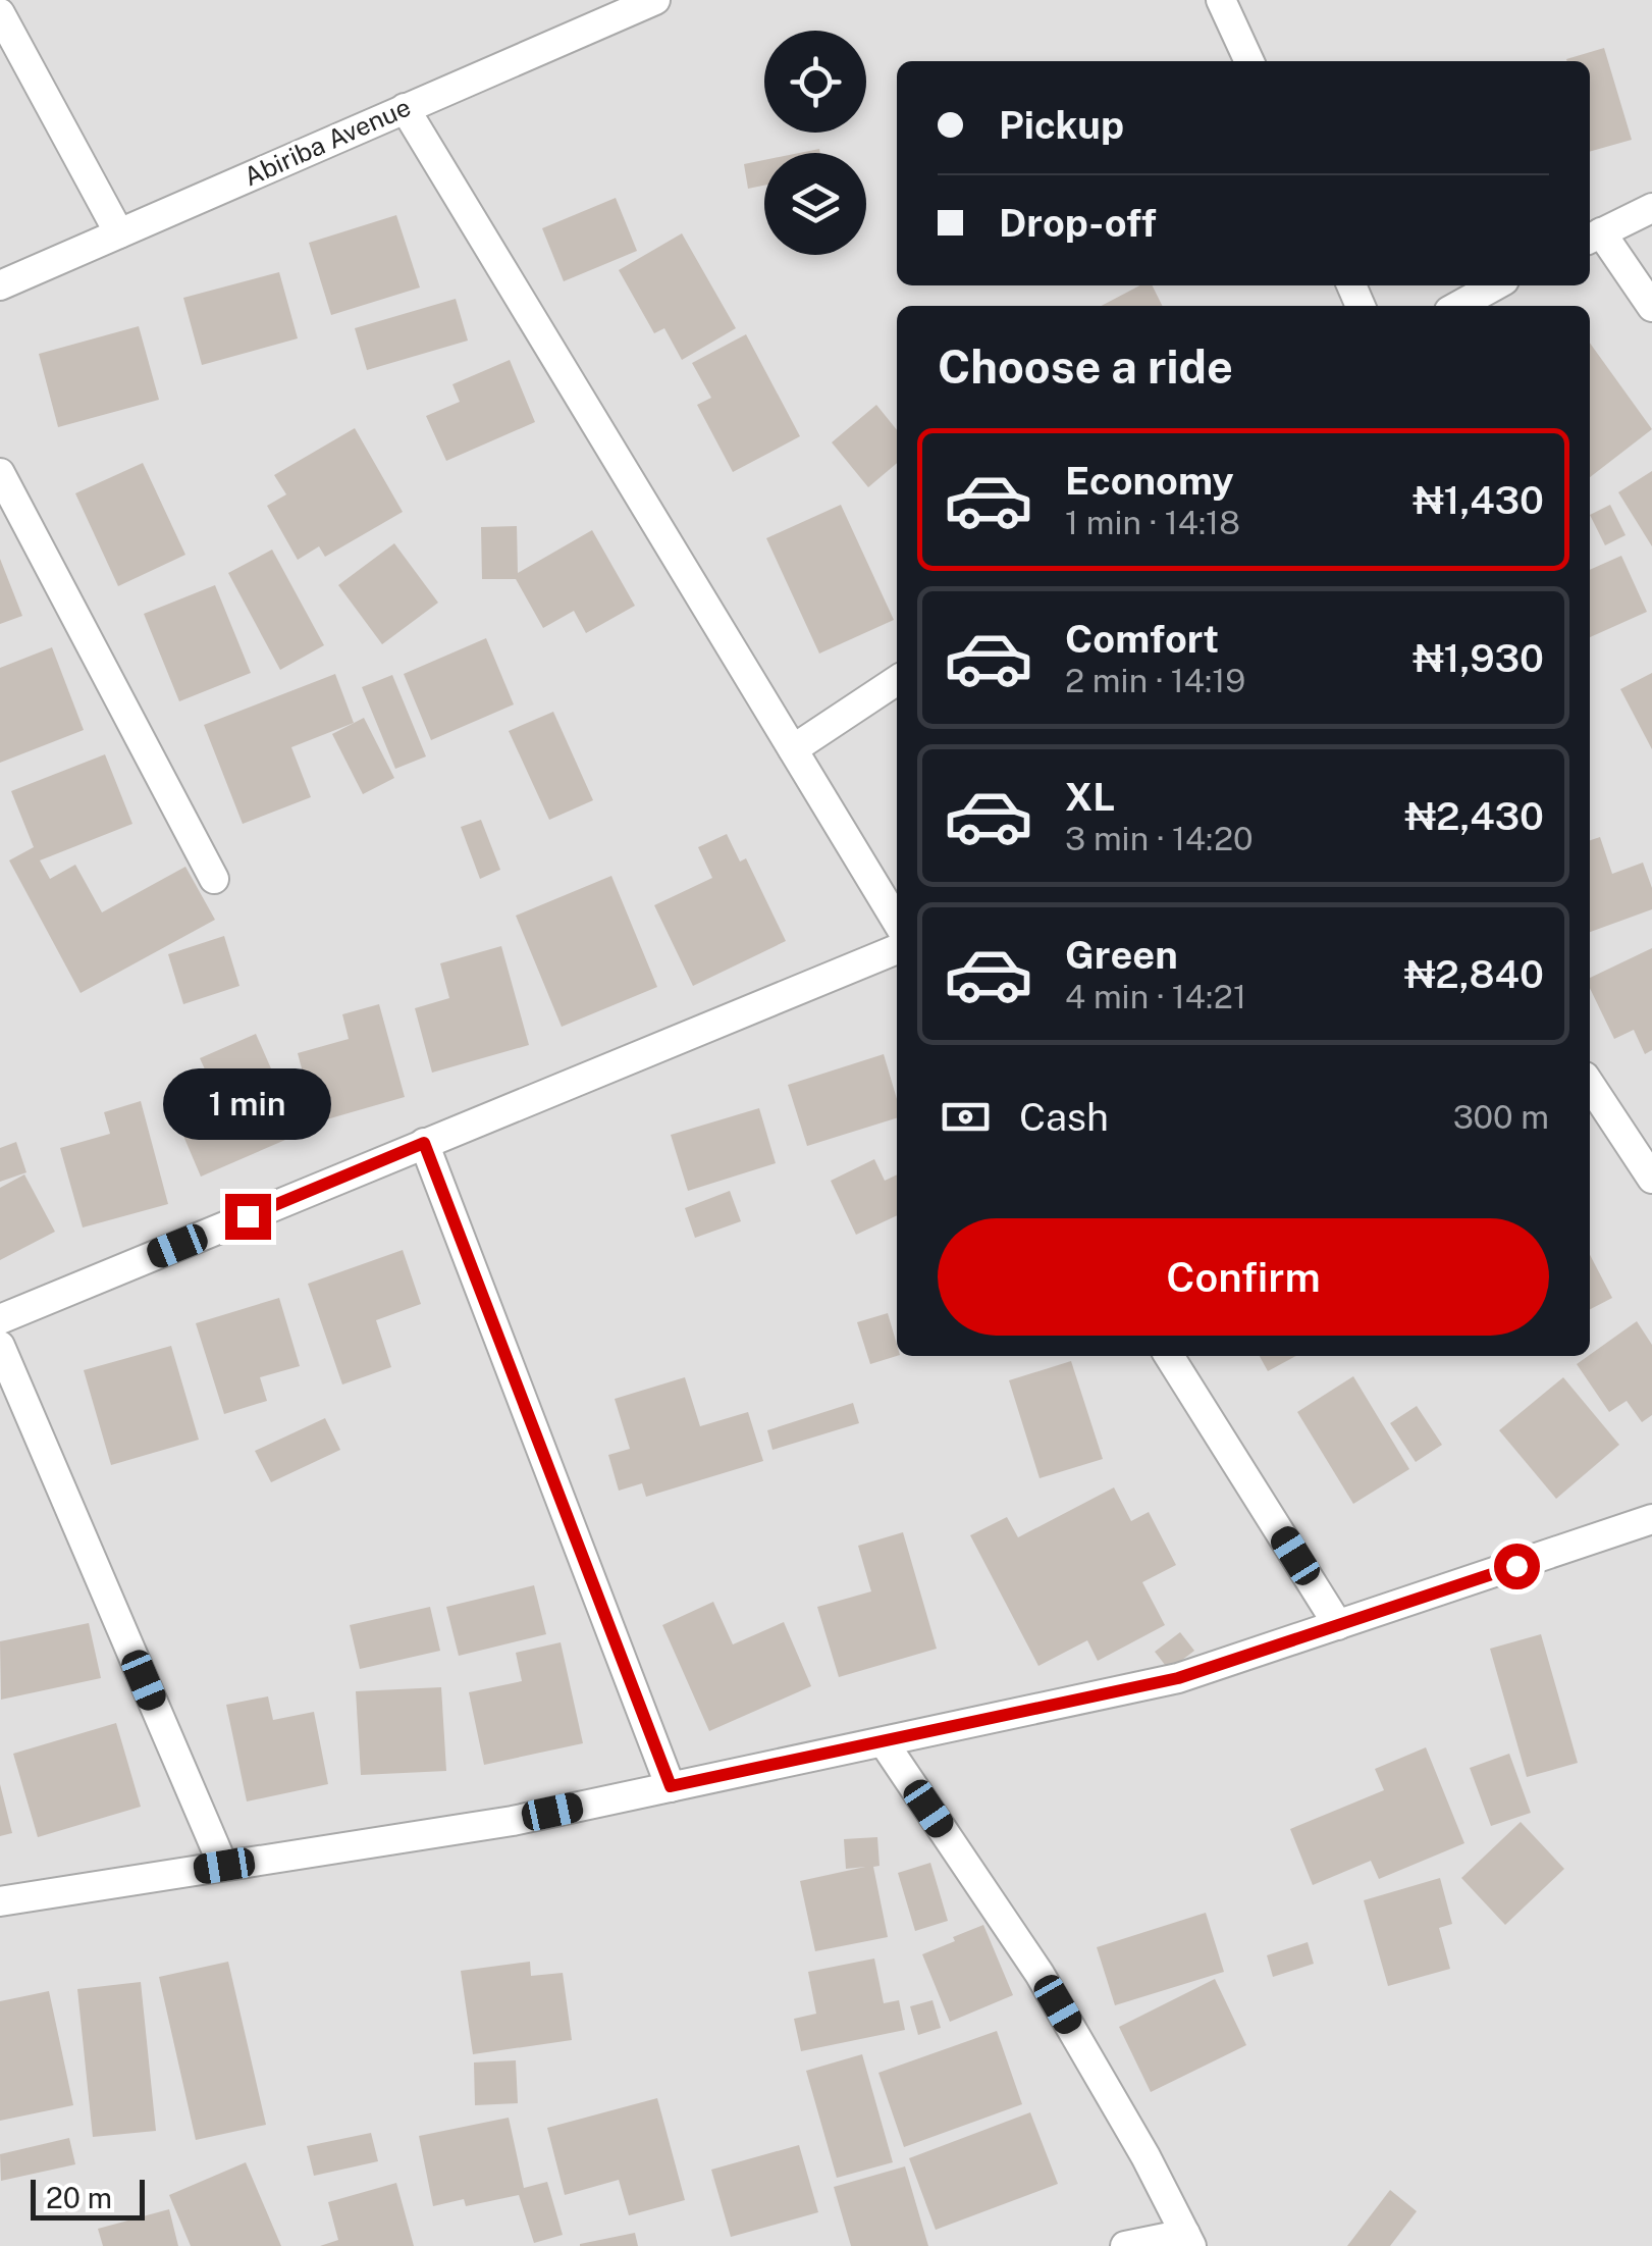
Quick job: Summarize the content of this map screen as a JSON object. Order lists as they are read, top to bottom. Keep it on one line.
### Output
{"streets":{"street":["Abiriba Avenue"]},"scale_bar":"20 m","page":{"banner":["Pickup","Drop-off"],"heading":"Choose a ride","list":[{"name":"Economy","note":"1 min · 14:18","value":"₦1,430"},{"name":"Comfort","note":"2 min · 14:19","value":"₦1,930"},{"name":"XL","note":"3 min · 14:20","value":"₦2,430"},{"name":"Green","note":"4 min · 14:21","value":"₦2,840"}],"pay":["Cash","300 m"],"bubble":"1 min","buttons":"Confirm","scale":"20 m"}}
